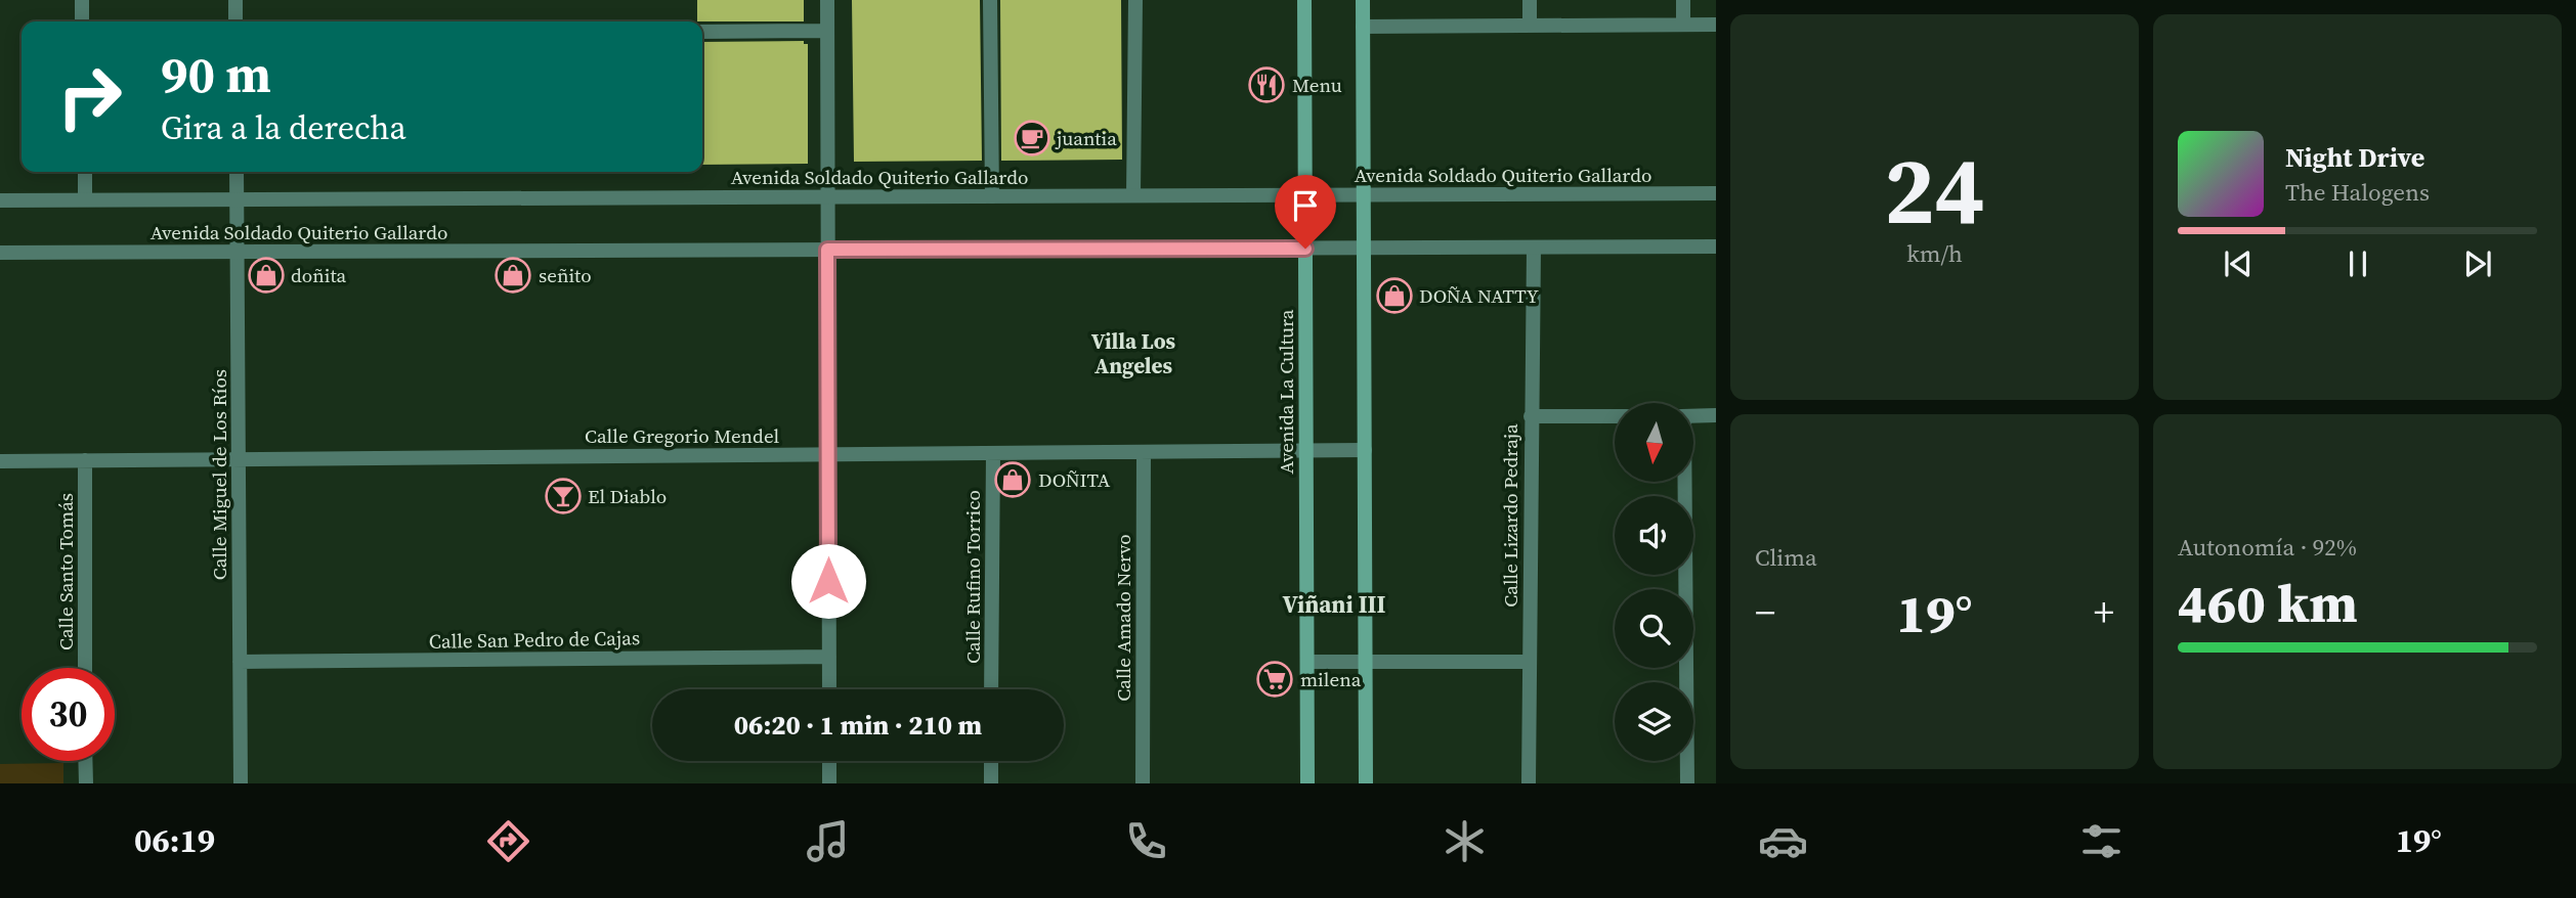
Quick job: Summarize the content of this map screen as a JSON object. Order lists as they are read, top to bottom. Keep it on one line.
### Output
{"streets":{"main road":["Avenida La Cultura"],"street":["Avenida Soldado Quiterio Gallardo","Calle Gregorio Mendel","Calle Miguel de Los Ríos","Calle Lizardo Pedraja","Calle Santo Tomás","Calle Rufino Torrico","Calle Amado Nervo","Calle San Pedro de Cajas"]},"crossings":[["Avenida Soldado Quiterio Gallardo","Avenida La Cultura"],["Avenida Soldado Quiterio Gallardo","Calle Miguel de Los Ríos"],["Avenida Soldado Quiterio Gallardo","Calle Lizardo Pedraja"],["Avenida La Cultura","Calle Gregorio Mendel"],["Calle Gregorio Mendel","Calle Miguel de Los Ríos"],["Calle Gregorio Mendel","Calle Santo Tomás"],["Calle Gregorio Mendel","Calle Rufino Torrico"],["Calle Gregorio Mendel","Calle Amado Nervo"],["Calle Miguel de Los Ríos","Calle San Pedro de Cajas"]],"districts":["Villa Los Angeles","Viñani III"],"places":{"restaurant":["Menu"],"cafe":["juantia"],"shop":["doñita","señito","DOÑA NATTY","DOÑITA"],"bar":["El Diablo"],"supermarket":["milena"]},"north":"bottom","page":{"tile":[["24","km/h"],"Clima",["Autonomía · 92%","460 km"]],"turn":["90 m","Gira a la derecha"],"song":["Night Drive","The Halogens"],"heat":["−","19°","+"],"limit":"30","trip":"06:20 · 1 min · 210 m","tabs":["06:19","19°"]}}
